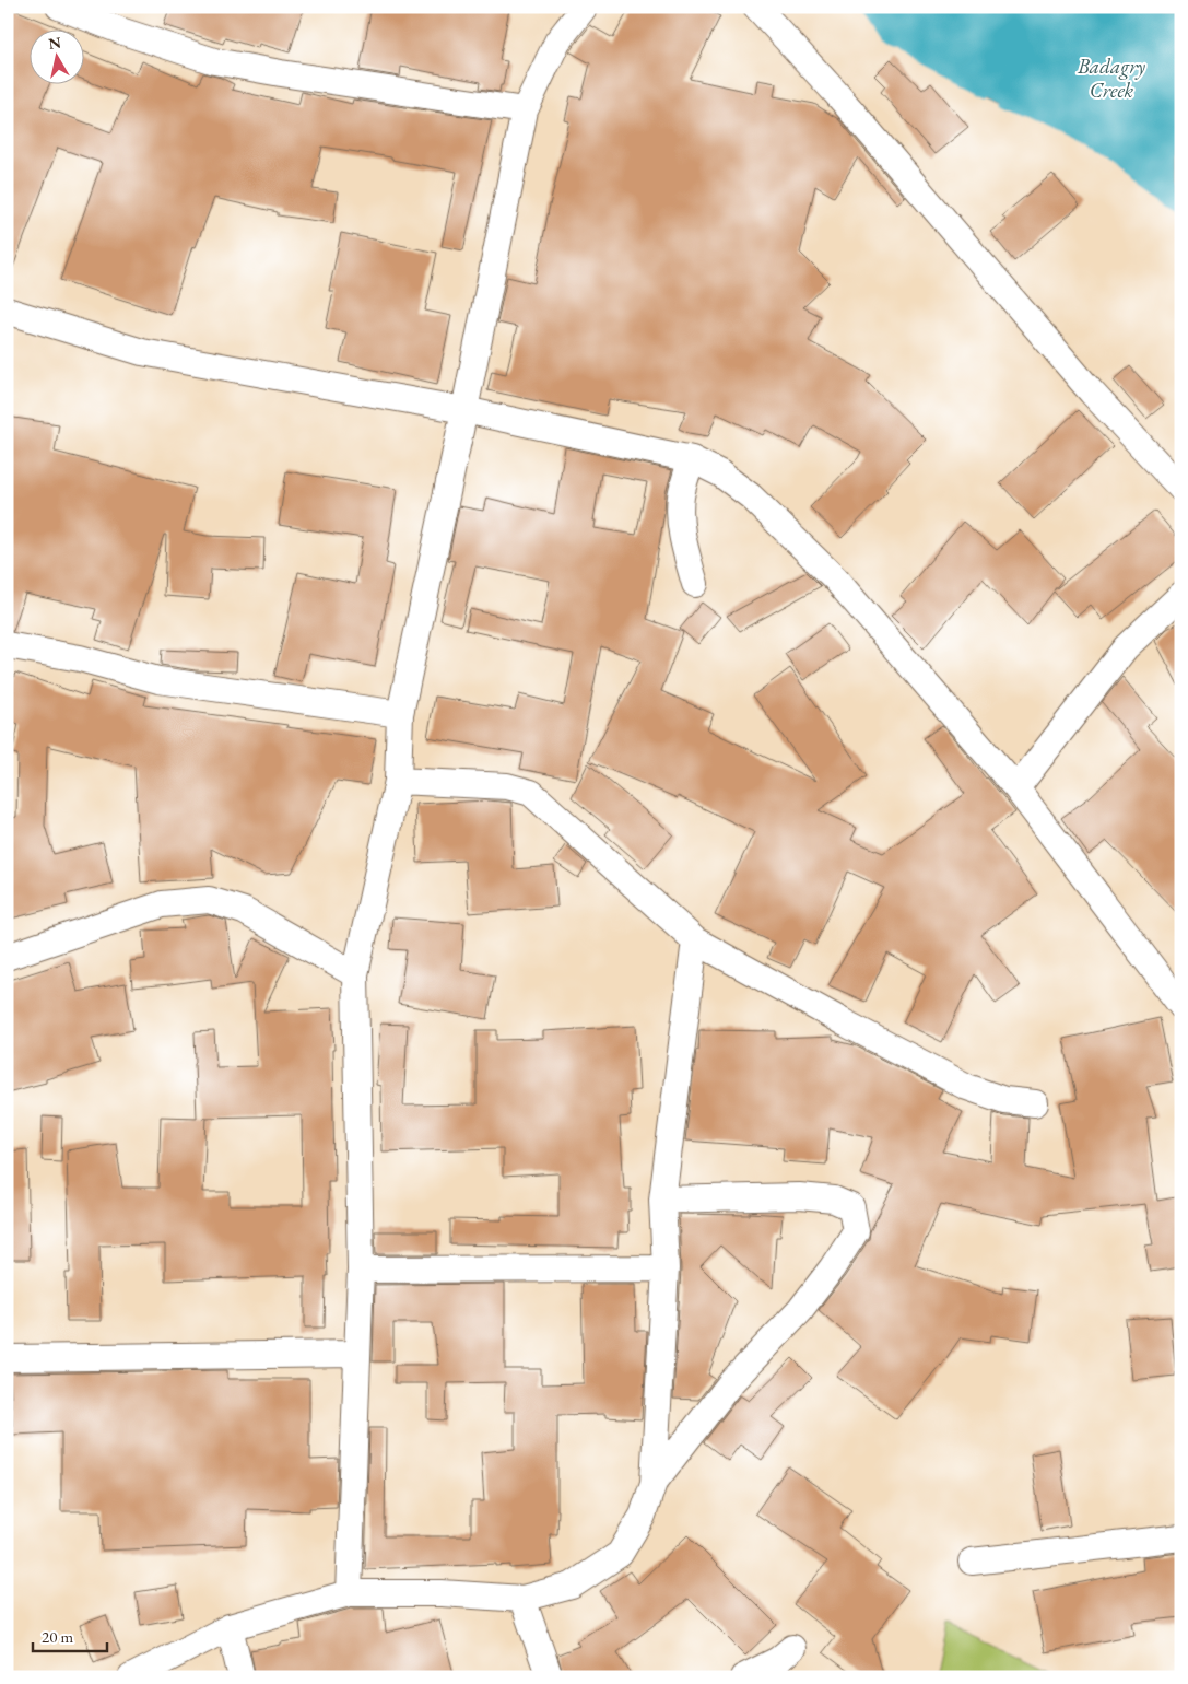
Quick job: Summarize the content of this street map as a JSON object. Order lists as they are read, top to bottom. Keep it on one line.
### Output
{"water":["Badagry Creek"],"scale_bar":"20 m","north":"top"}
